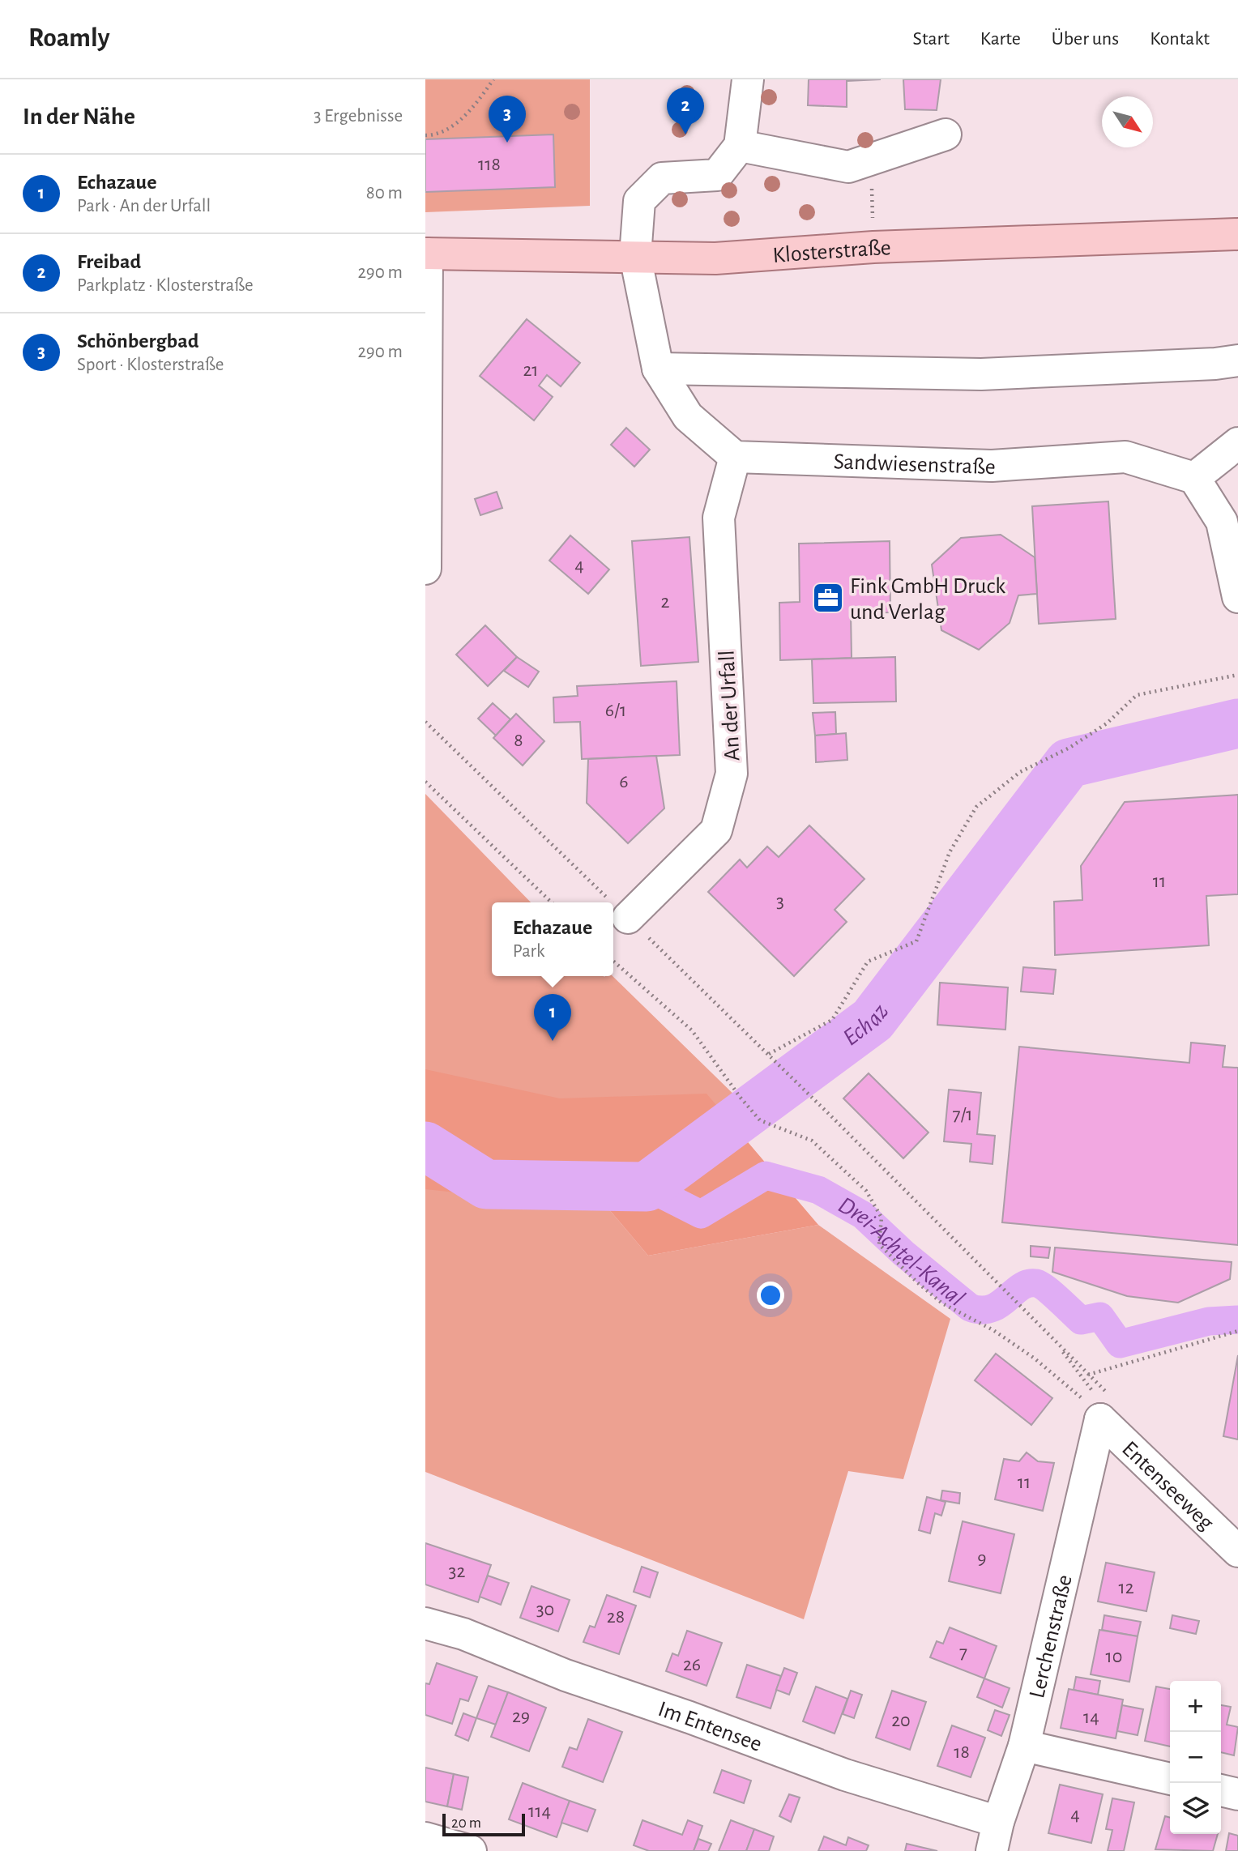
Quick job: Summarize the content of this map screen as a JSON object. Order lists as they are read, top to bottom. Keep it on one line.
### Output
{"streets":{"main road":["Klosterstraße"],"street":["Sandwiesenstraße","An der Urfall","Entenseeweg","Lerchenstraße","Im Entensee"]},"crossings":[["Sandwiesenstraße","An der Urfall"],["Entenseeweg","Lerchenstraße"],["Lerchenstraße","Im Entensee"]],"water":["Echaz","Drei-Achtel-Kanal"],"places":{"office":["Fink GmbH Druck und Verlag"]},"house_numbers":["118","21","4","2","6/1","8","6","11","3","7/1","11","9","32","12","30","28","7","10","26","29","14","20","18","114","4"],"scale_bar":"20 m","north":"bottom right","page":{"header":"Roamly","nav":["Start","Karte","Über uns","Kontakt"],"heading":["In der Nähe","3 Ergebnisse"],"pins":["2","3","1"],"list":[{"mark":"1","name":"Echazaue","note":"Park · An der Urfall","value":"80 m"},{"mark":"2","name":"Freibad","note":"Parkplatz · Klosterstraße","value":"290 m"},{"mark":"3","name":"Schönbergbad","note":"Sport · Klosterstraße","value":"290 m"}],"popup":["Echazaue","Park"],"map_buttons":["+","−"],"scale":"20 m"}}
